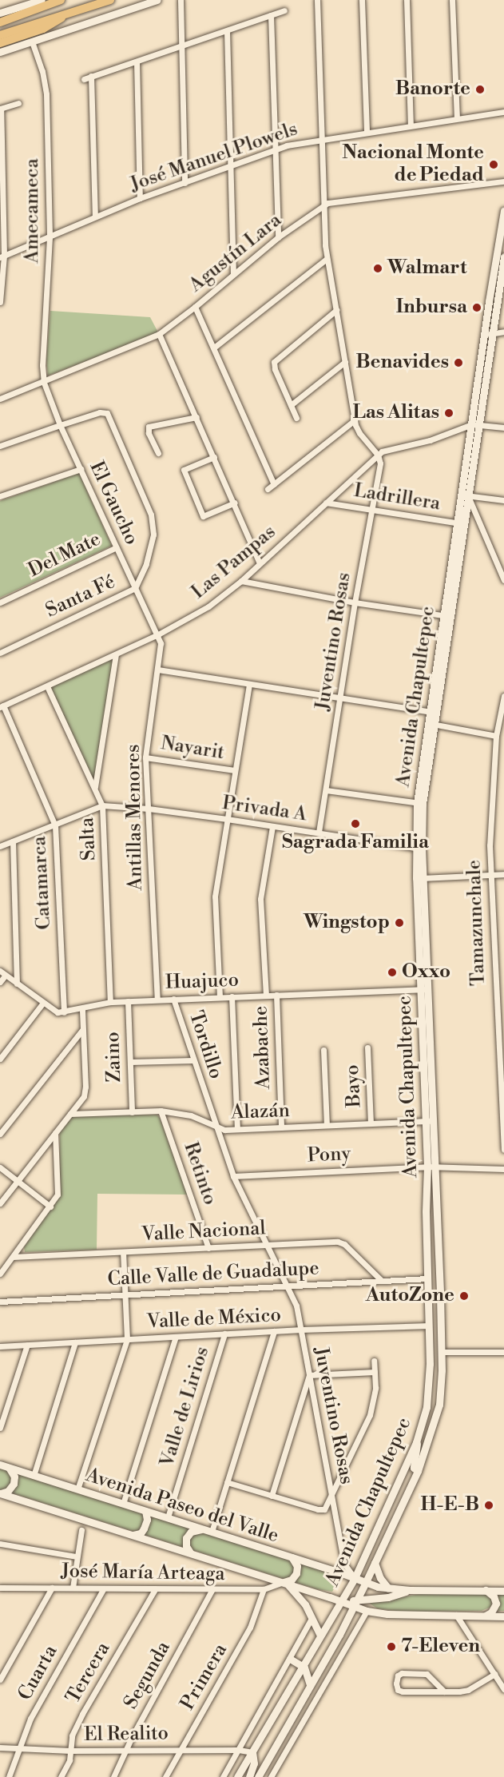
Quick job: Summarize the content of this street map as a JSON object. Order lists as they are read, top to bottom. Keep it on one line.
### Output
{"streets":{"main road":["Avenida Chapultepec","Avenida Paseo del Valle"],"street":["José Manuel Plowels","Amecameca","Agustín Lara","Ladrillera","El Gaucho","Del Mate","Las Pampas","Santa Fé","Juventino Rosas","Nayarit","Privada A","Antillas Menores","Salta","Catamarca","Tamazunchale","Huajuco","Tordillo","Azabache","Zaino","Bayo","Alazán","Pony","Retinto","Valle Nacional","Calle Valle de Guadalupe","Valle de México","Valle de Lirios","José María Arteaga","Cuarta","Tercera","Segunda","Primera","El Realito"]},"crossings":[["José Manuel Plowels","Amecameca"],["Amecameca","Agustín Lara"],["Amecameca","El Gaucho"],["Agustín Lara","El Gaucho"],["Ladrillera","Las Pampas"],["Ladrillera","Juventino Rosas"],["Ladrillera","Avenida Chapultepec"],["El Gaucho","Del Mate"],["El Gaucho","Las Pampas"],["El Gaucho","Santa Fé"],["El Gaucho","Antillas Menores"],["Las Pampas","Juventino Rosas"],["Las Pampas","Avenida Chapultepec"],["Las Pampas","Antillas Menores"],["Las Pampas","Salta"],["Las Pampas","Catamarca"],["Juventino Rosas","Avenida Chapultepec"],["Juventino Rosas","Privada A"],["Juventino Rosas","Tordillo"],["Juventino Rosas","Calle Valle de Guadalupe"],["Juventino Rosas","Valle de México"],["Juventino Rosas","Avenida Paseo del Valle"],["Avenida Chapultepec","Privada A"],["Avenida Chapultepec","Huajuco"],["Avenida Chapultepec","Alazán"],["Avenida Chapultepec","Pony"],["Avenida Chapultepec","Calle Valle de Guadalupe"],["Avenida Chapultepec","Valle de México"],["Avenida Chapultepec","Avenida Paseo del Valle"],["Avenida Chapultepec","El Realito"],["Nayarit","Antillas Menores"],["Privada A","Antillas Menores"],["Privada A","Salta"],["Privada A","Azabache"],["Antillas Menores","Huajuco"],["Salta","Huajuco"],["Catamarca","Huajuco"],["Huajuco","Tordillo"],["Huajuco","Azabache"],["Huajuco","Zaino"],["Tordillo","Alazán"],["Tordillo","Pony"],["Tordillo","Valle Nacional"],["Tordillo","Calle Valle de Guadalupe"],["Azabache","Alazán"],["Zaino","Alazán"],["Bayo","Alazán"],["Alazán","Retinto"],["Retinto","Valle Nacional"],["Valle Nacional","Calle Valle de Guadalupe"],["Valle de México","Valle de Lirios"],["Valle de Lirios","Avenida Paseo del Valle"],["José María Arteaga","Cuarta"],["José María Arteaga","Tercera"],["José María Arteaga","Segunda"],["José María Arteaga","Primera"],["Cuarta","El Realito"],["Tercera","El Realito"],["Segunda","El Realito"],["Primera","El Realito"]],"places":["Banorte","Nacional Monte de Piedad","Walmart","Inbursa","Benavides","Las Alitas","Sagrada Familia","Wingstop","Oxxo","AutoZone","H-E-B","7-Eleven"]}
